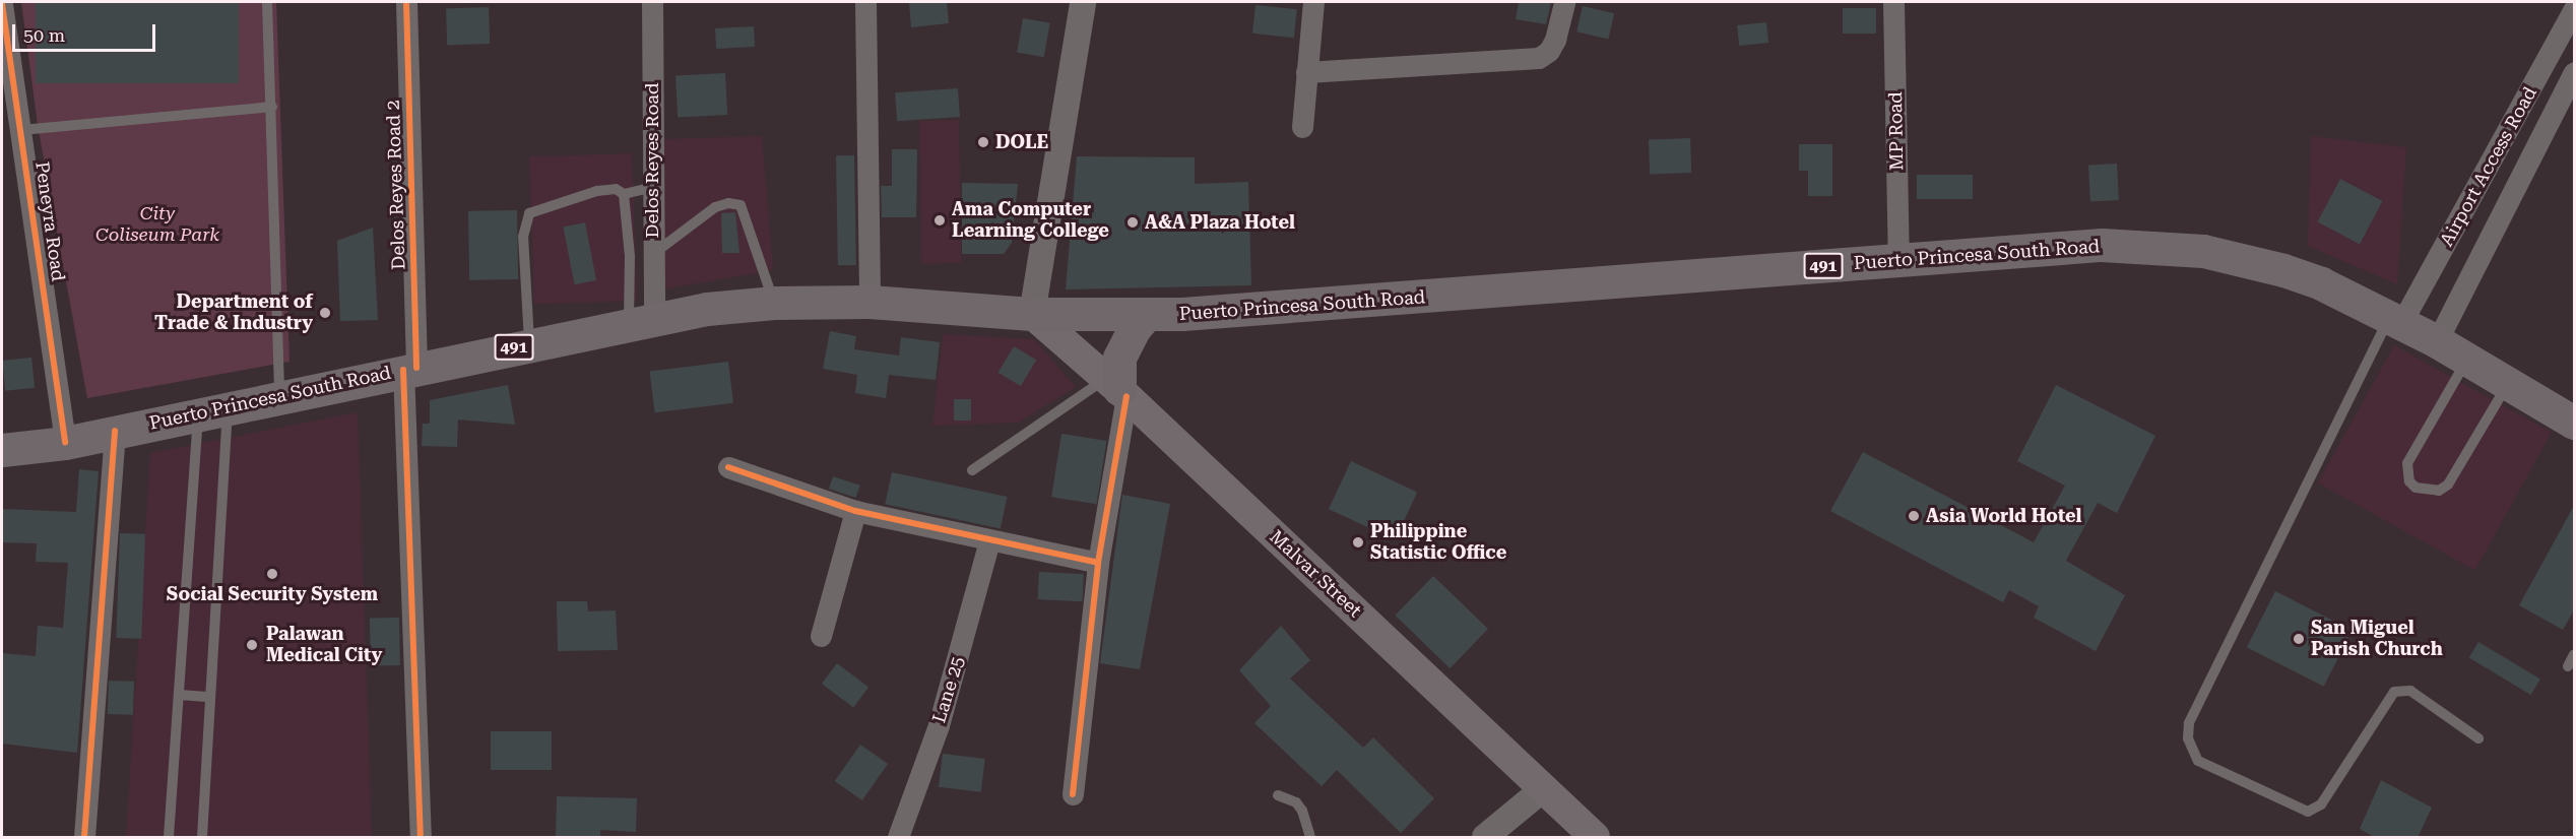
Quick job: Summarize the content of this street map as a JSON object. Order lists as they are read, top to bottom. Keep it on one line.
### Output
{"streets":{"main road":["Puerto Princesa South Road","491","Malvar Street"],"street":["MP Road","Delos Reyes Road","Airport Access Road","Delos Reyes Road 2","Peneyra Road","Lane 25"]},"crossings":[["MP Road","Puerto Princesa South Road"],["Delos Reyes Road","Puerto Princesa South Road"],["Airport Access Road","Puerto Princesa South Road"],["Delos Reyes Road 2","Puerto Princesa South Road"],["Peneyra Road","Puerto Princesa South Road"],["Puerto Princesa South Road","Malvar Street"]],"parks":["City Coliseum Park"],"places":["DOLE","Ama Computer Learning College","A&A Plaza Hotel","Department of Trade & Industry","Asia World Hotel","Philippine Statistic Office","Social Security System","San Miguel Parish Church","Palawan Medical City"],"scale_bar":"50 m"}
